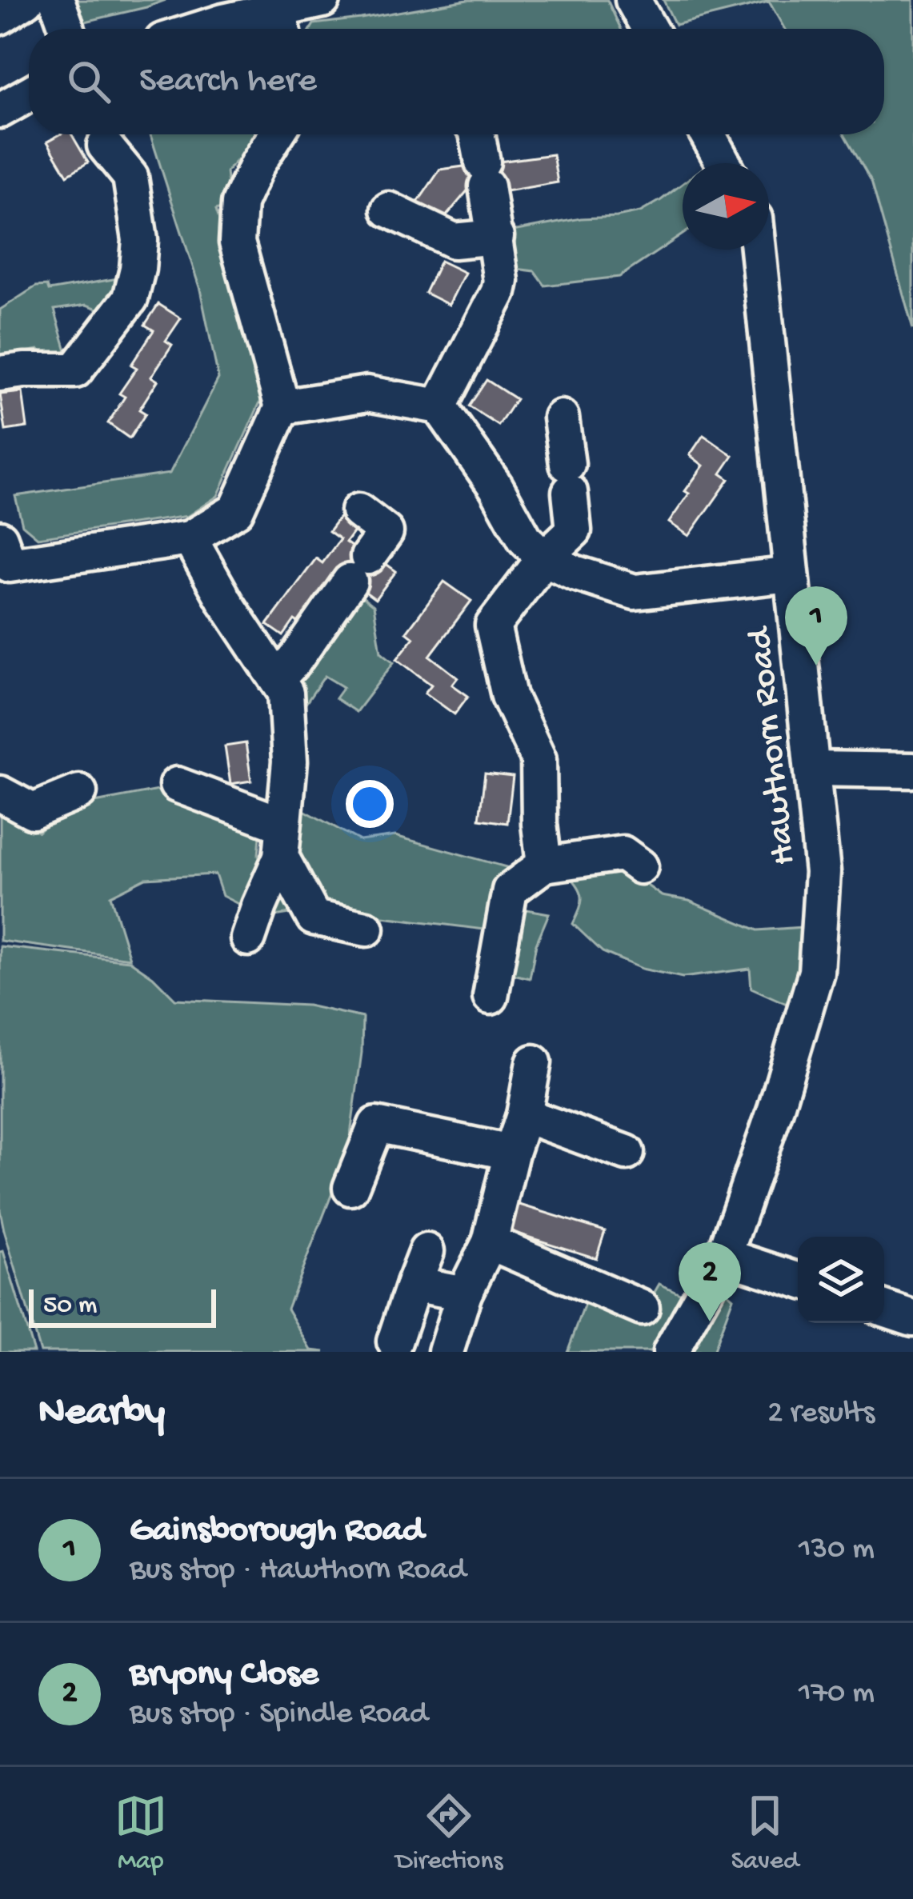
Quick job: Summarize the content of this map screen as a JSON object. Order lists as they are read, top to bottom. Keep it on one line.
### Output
{"streets":{"street":["Hawthorn Road"]},"scale_bar":"50 m","north":"right","page":{"search":"Search here","pins":["1","2"],"scale":"50 m","heading":["Nearby","2 results"],"list":[{"mark":"1","name":"Gainsborough Road","note":"Bus stop · Hawthorn Road","value":"130 m"},{"mark":"2","name":"Bryony Close","note":"Bus stop · Spindle Road","value":"170 m"}],"nav":["Map","Directions","Saved"]}}
